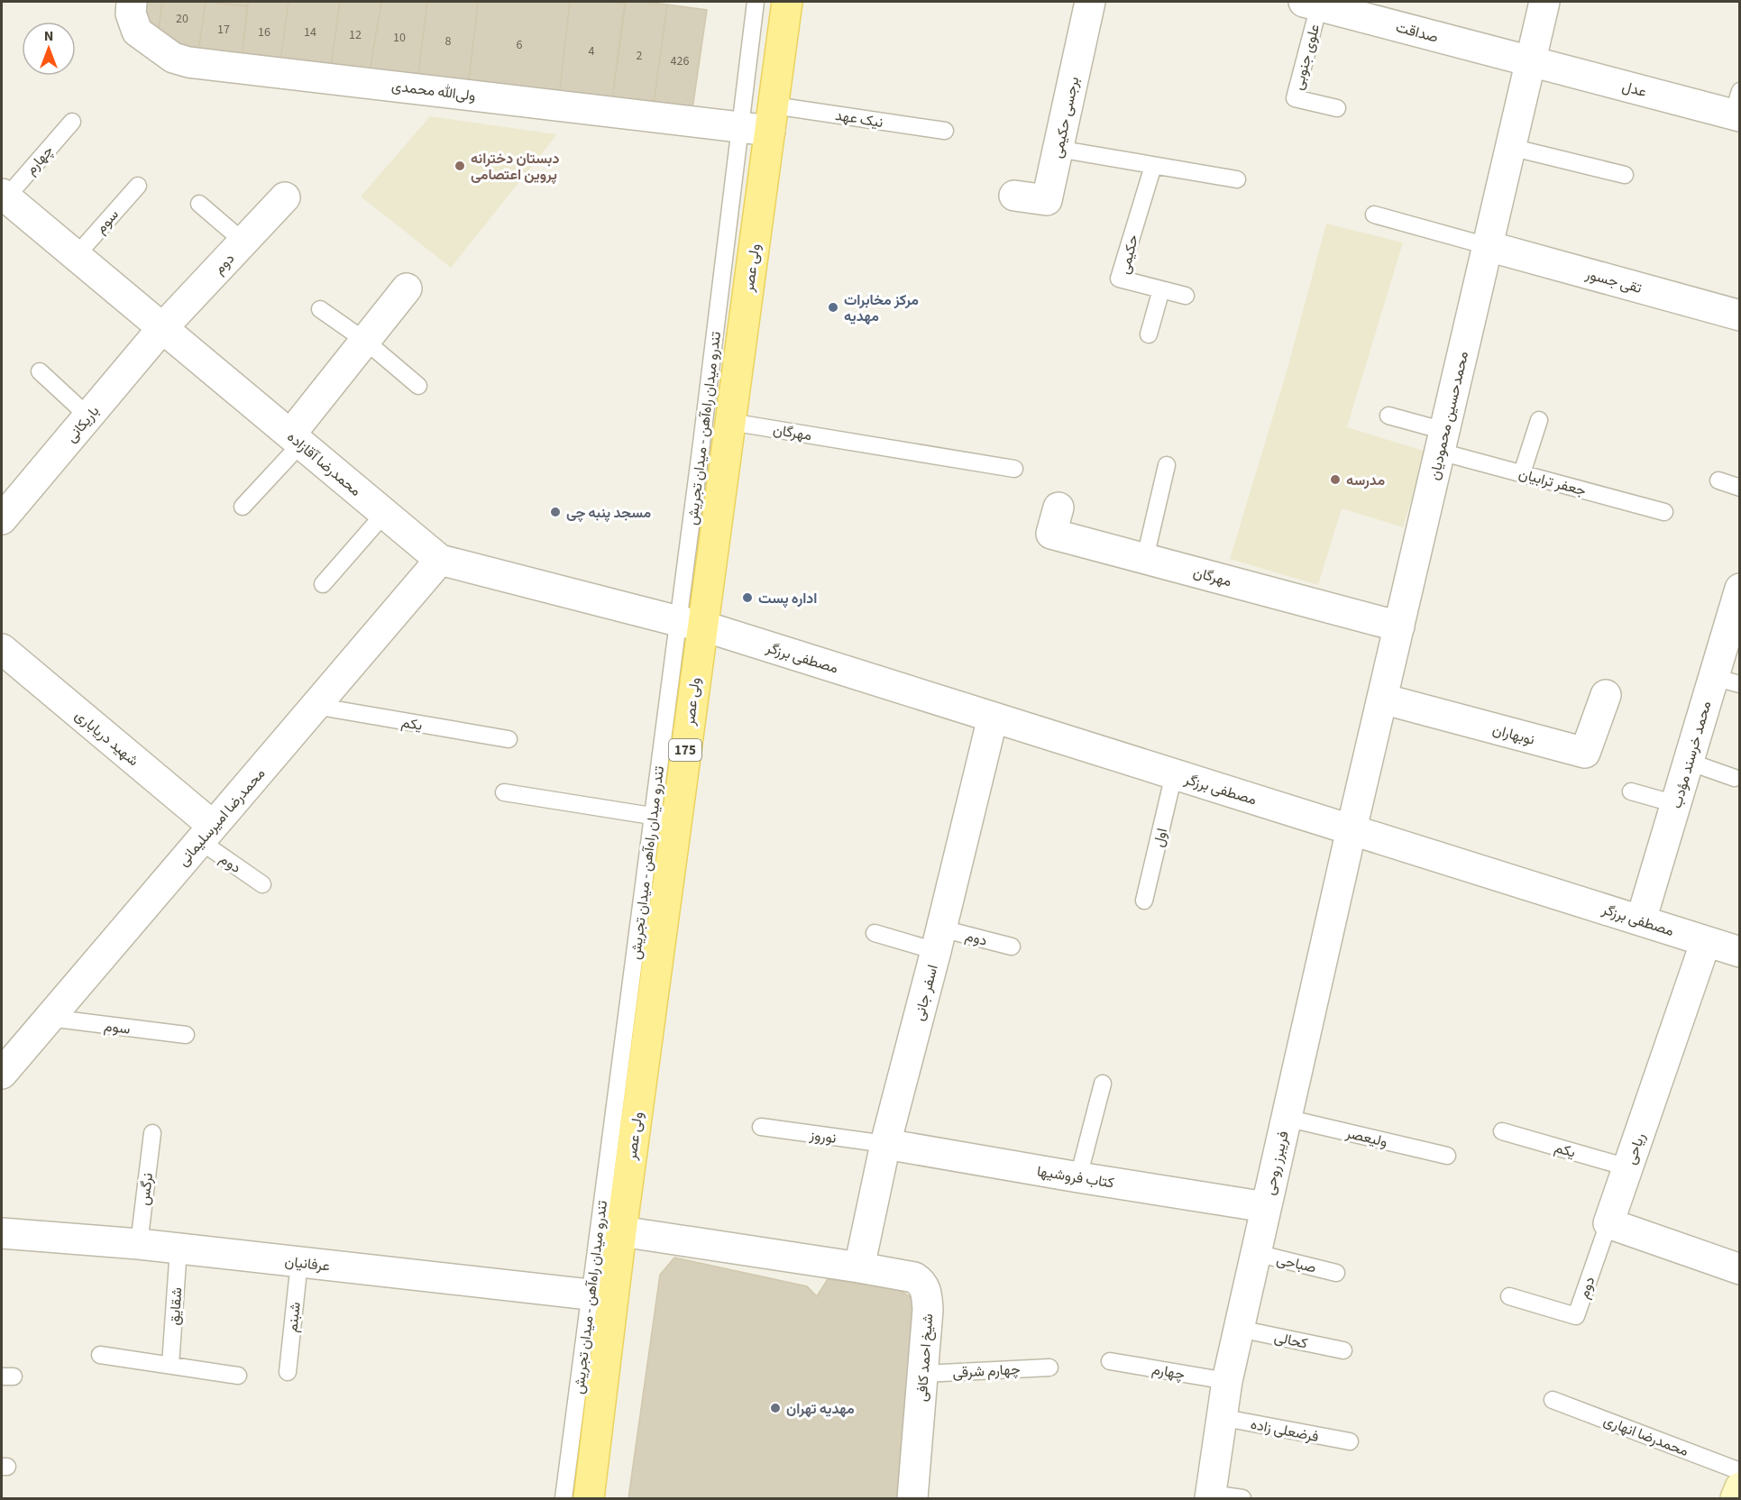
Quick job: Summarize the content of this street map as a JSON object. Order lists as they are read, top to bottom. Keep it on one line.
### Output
{"streets":{"main road":["ولی عصر","175"],"street":["صداقت","عدل","ولی‌الله محمدی","برجسی حکیمی","دوم","تقی جسور","محمدحسین محمودیان","باریکانی","مهرگان","محمدرضا آقازاده","مصطفی برزگر","نوبهاران","شهید دریاباری","محمد خرسند مؤدب","محمدرضا امیرسلیمانی","اسفر جانی","ریاحی","فریبرز روحی","کتاب فروشیها","عرفانیان","شیخ احمد کافی"],"lane":["علوی جنوبی","نیک عهد","چهارم","سوم","حکیمی","تندرو میدان راه‌آهن - میدان تجریش","جعفر ترابیان","یکم","اول","نوروز","ولیعصر","نرگس","صباحی","شقایق","شبنم","کحالی","چهارم شرقی","فرضعلی زاده","محمدرضا انهاری"]},"crossings":[["صداقت","علوی جنوبی"],["صداقت","عدل"],["صداقت","محمدحسین محمودیان"],["عدل","محمدحسین محمودیان"],["ولی‌الله محمدی","نیک عهد"],["ولی‌الله محمدی","ولی عصر"],["ولی‌الله محمدی","تندرو میدان راه‌آهن - میدان تجریش"],["نیک عهد","ولی عصر"],["چهارم","محمدرضا آقازاده"],["چهارم","فریبرز روحی"],["سوم","محمدرضا آقازاده"],["سوم","محمدرضا امیرسلیمانی"],["دوم","باریکانی"],["دوم","محمدرضا آقازاده"],["دوم","شهید دریاباری"],["دوم","محمدرضا امیرسلیمانی"],["دوم","اسفر جانی"],["دوم","ریاحی"],["ولی عصر","تندرو میدان راه‌آهن - میدان تجریش"],["ولی عصر","مهرگان"],["ولی عصر","محمدرضا آقازاده"],["ولی عصر","مصطفی برزگر"],["ولی عصر","عرفانیان"],["تقی جسور","محمدحسین محمودیان"],["محمدحسین محمودیان","مهرگان"],["محمدحسین محمودیان","جعفر ترابیان"],["محمدحسین محمودیان","مصطفی برزگر"],["محمدحسین محمودیان","نوبهاران"],["محمدحسین محمودیان","فریبرز روحی"],["باریکانی","محمدرضا آقازاده"],["تندرو میدان راه‌آهن - میدان تجریش","محمدرضا آقازاده"],["تندرو میدان راه‌آهن - میدان تجریش","مصطفی برزگر"],["تندرو میدان راه‌آهن - میدان تجریش","عرفانیان"],["محمدرضا آقازاده","مصطفی برزگر"],["محمدرضا آقازاده","محمدرضا امیرسلیمانی"],["مصطفی برزگر","محمد خرسند مؤدب"],["مصطفی برزگر","اول"],["مصطفی برزگر","اسفر جانی"],["مصطفی برزگر","ریاحی"],["مصطفی برزگر","فریبرز روحی"],["یکم","محمدرضا امیرسلیمانی"],["یکم","ریاحی"],["شهید دریاباری","محمدرضا امیرسلیمانی"],["اسفر جانی","نوروز"],["اسفر جانی","کتاب فروشیها"],["اسفر جانی","شیخ احمد کافی"],["نوروز","کتاب فروشیها"],["ولیعصر","فریبرز روحی"],["فریبرز روحی","کتاب فروشیها"],["فریبرز روحی","صباحی"],["فریبرز روحی","کحالی"],["فریبرز روحی","فرضعلی زاده"],["نرگس","عرفانیان"],["عرفانیان","شقایق"],["عرفانیان","شبنم"],["شیخ احمد کافی","چهارم شرقی"]],"places":["دبستان دخترانه پروین اعتصامی","مرکز مخابرات مهدیه","مدرسه","مسجد پنبه چی","اداره پست","مهدیه تهران"],"house_numbers":["20","17","16","14","12","10","8","6","4","2","426"],"north":"top"}
